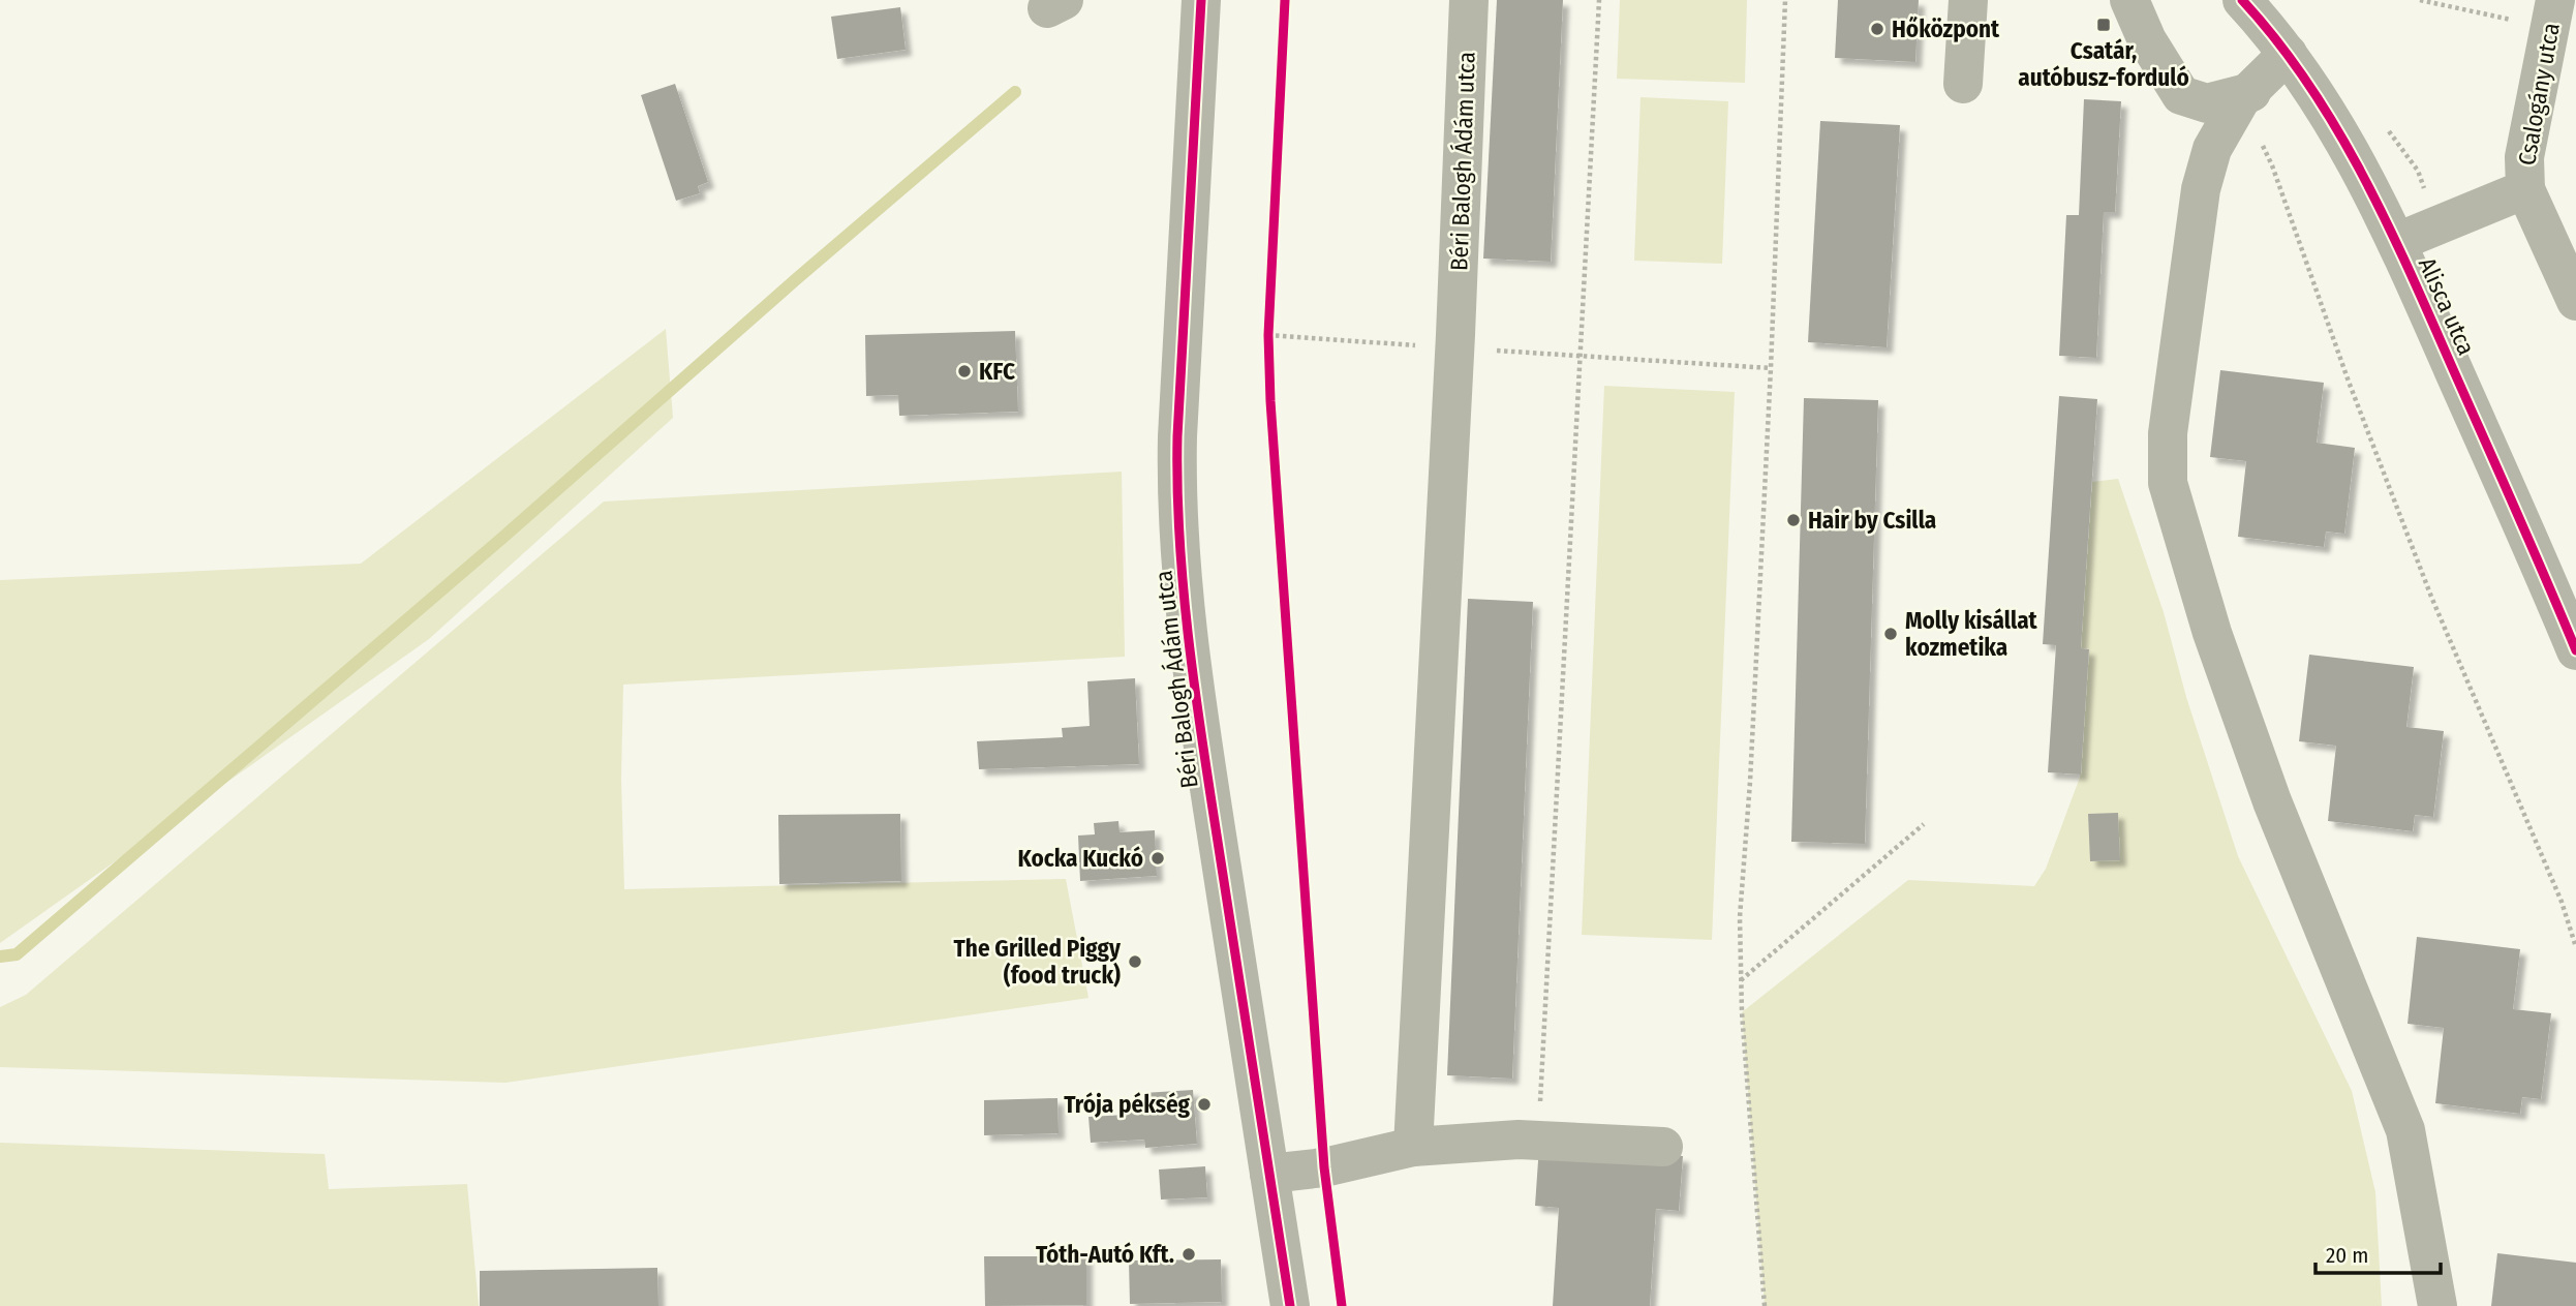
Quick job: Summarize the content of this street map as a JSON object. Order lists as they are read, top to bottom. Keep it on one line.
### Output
{"streets":{"street":["Csalogány utca","Béri Balogh Ádám utca","Alisca utca"]},"crossings":[["Csalogány utca","Alisca utca"]],"places":{"transit":["Csatár, autóbusz-forduló"],"other":["Hőközpont","KFC","Hair by Csilla","Molly kisállat kozmetika","Kocka Kuckó","The Grilled Piggy (food truck)","Trója pékség","Tóth-Autó Kft."]},"scale_bar":"20 m"}
